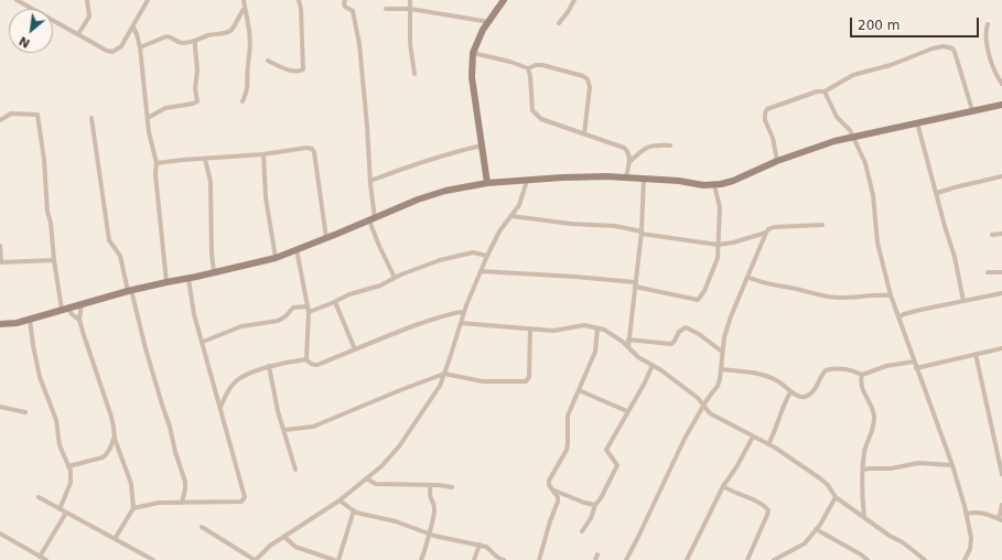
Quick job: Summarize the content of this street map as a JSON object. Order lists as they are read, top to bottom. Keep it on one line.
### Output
{"scale_bar":"200 m","north":"bottom left"}
